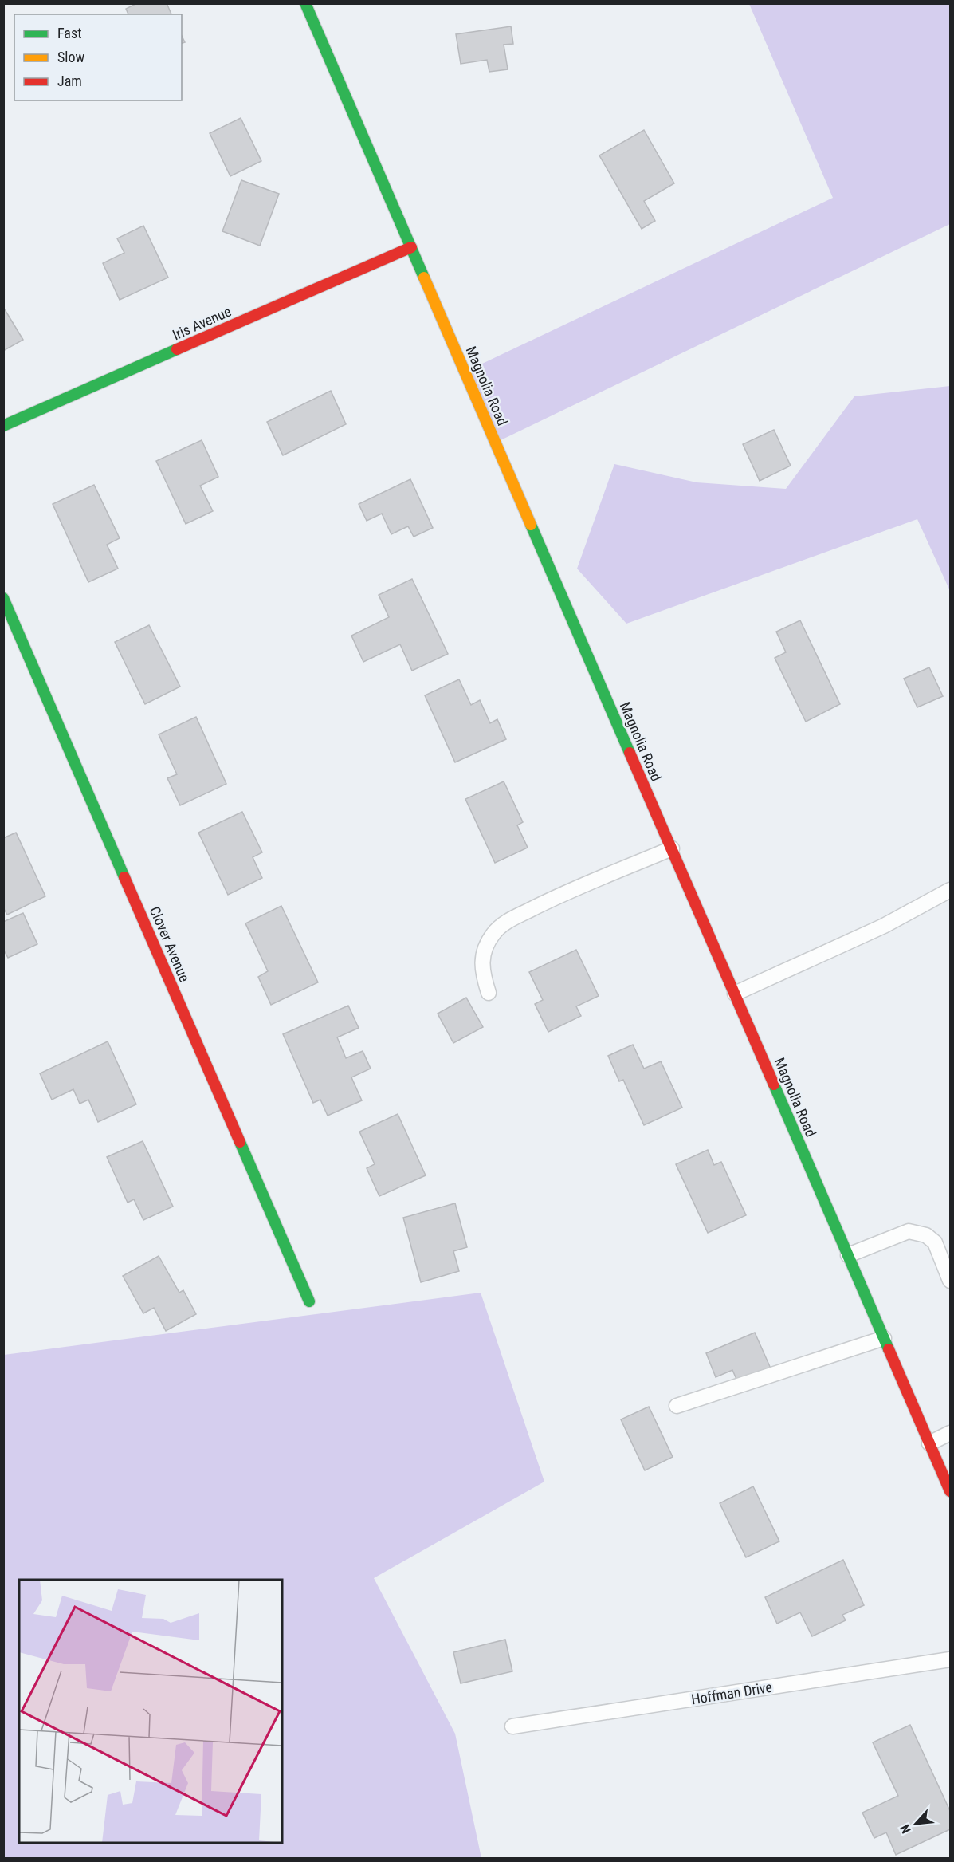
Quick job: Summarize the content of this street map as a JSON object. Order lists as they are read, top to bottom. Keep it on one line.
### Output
{"streets":{"street":["Iris Avenue","Magnolia Road","Clover Avenue"],"lane":["Hoffman Drive"]},"crossings":[["Iris Avenue","Magnolia Road"]],"legend":["Fast","Slow","Jam"],"north":"bottom left"}
